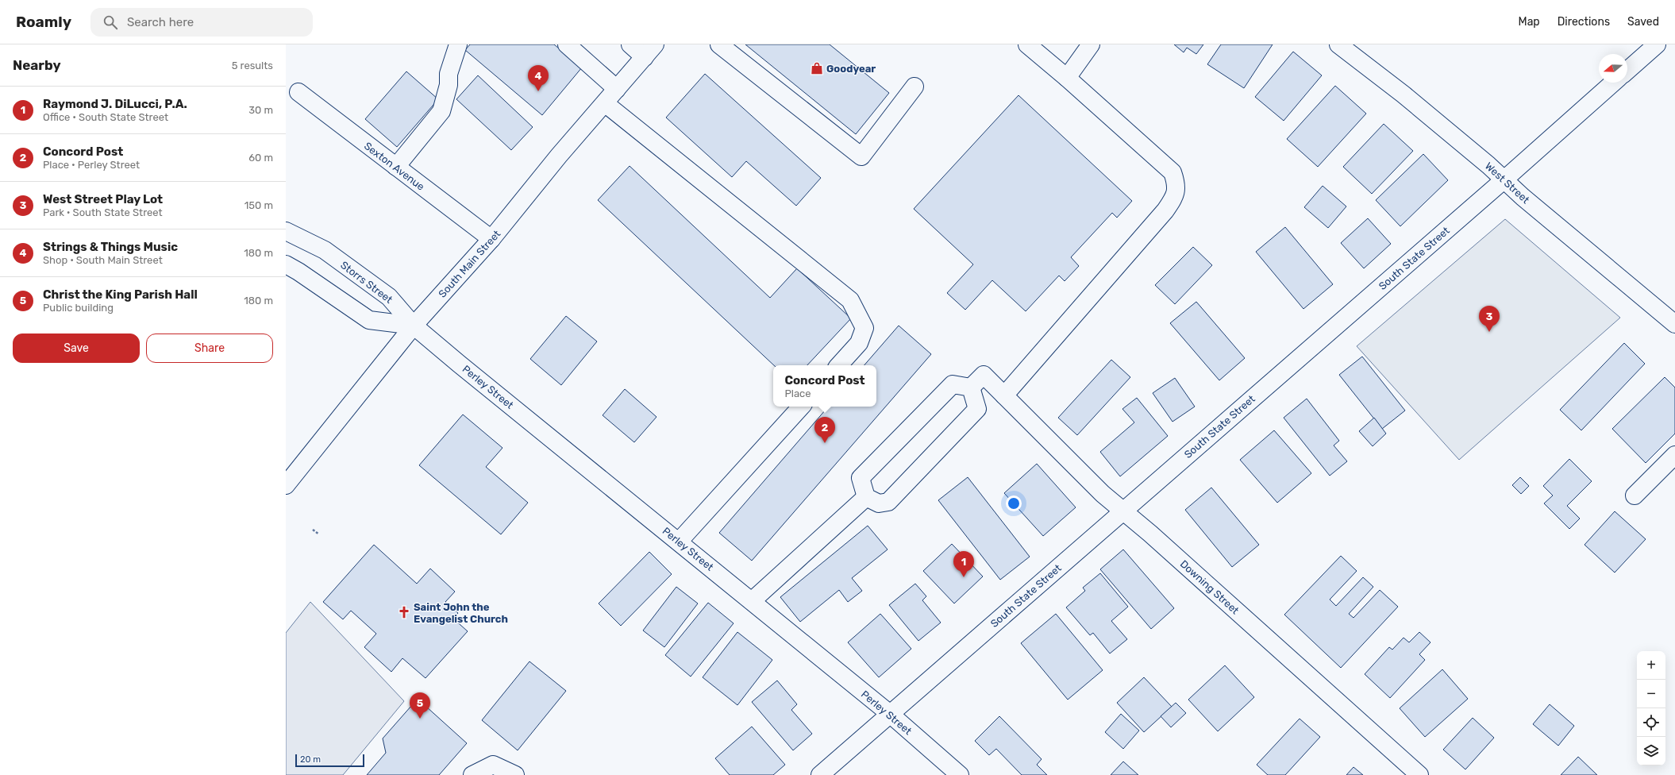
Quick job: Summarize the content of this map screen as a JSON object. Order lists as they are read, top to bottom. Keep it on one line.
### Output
{"streets":{"street":["Sexton Avenue","West Street","South State Street","South Main Street","Storrs Street","Perley Street","Downing Street"]},"crossings":[["Sexton Avenue","South Main Street"],["West Street","South State Street"],["South State Street","Perley Street"],["South State Street","Downing Street"],["South Main Street","Storrs Street"],["South Main Street","Perley Street"],["Storrs Street","Perley Street"]],"places":{"shop":["Goodyear"],"church":["Saint John the Evangelist Church"]},"scale_bar":"20 m","north":"left","page":{"header":"Roamly","search":"Search here","nav":["Map","Directions","Saved"],"heading":["Nearby","5 results"],"pins":["4","3","2","1","5"],"list":[{"mark":"1","name":"Raymond J. DiLucci, P.A.","note":"Office · South State Street","value":"30 m"},{"mark":"2","name":"Concord Post","note":"Place · Perley Street","value":"60 m"},{"mark":"3","name":"West Street Play Lot","note":"Park · South State Street","value":"150 m"},{"mark":"4","name":"Strings & Things Music","note":"Shop · South Main Street","value":"180 m"},{"mark":"5","name":"Christ the King Parish Hall","note":"Public building","value":"180 m"}],"buttons":["Save","Share"],"popup":["Concord Post","Place"],"map_buttons":["+","−"],"scale":"20 m"}}
